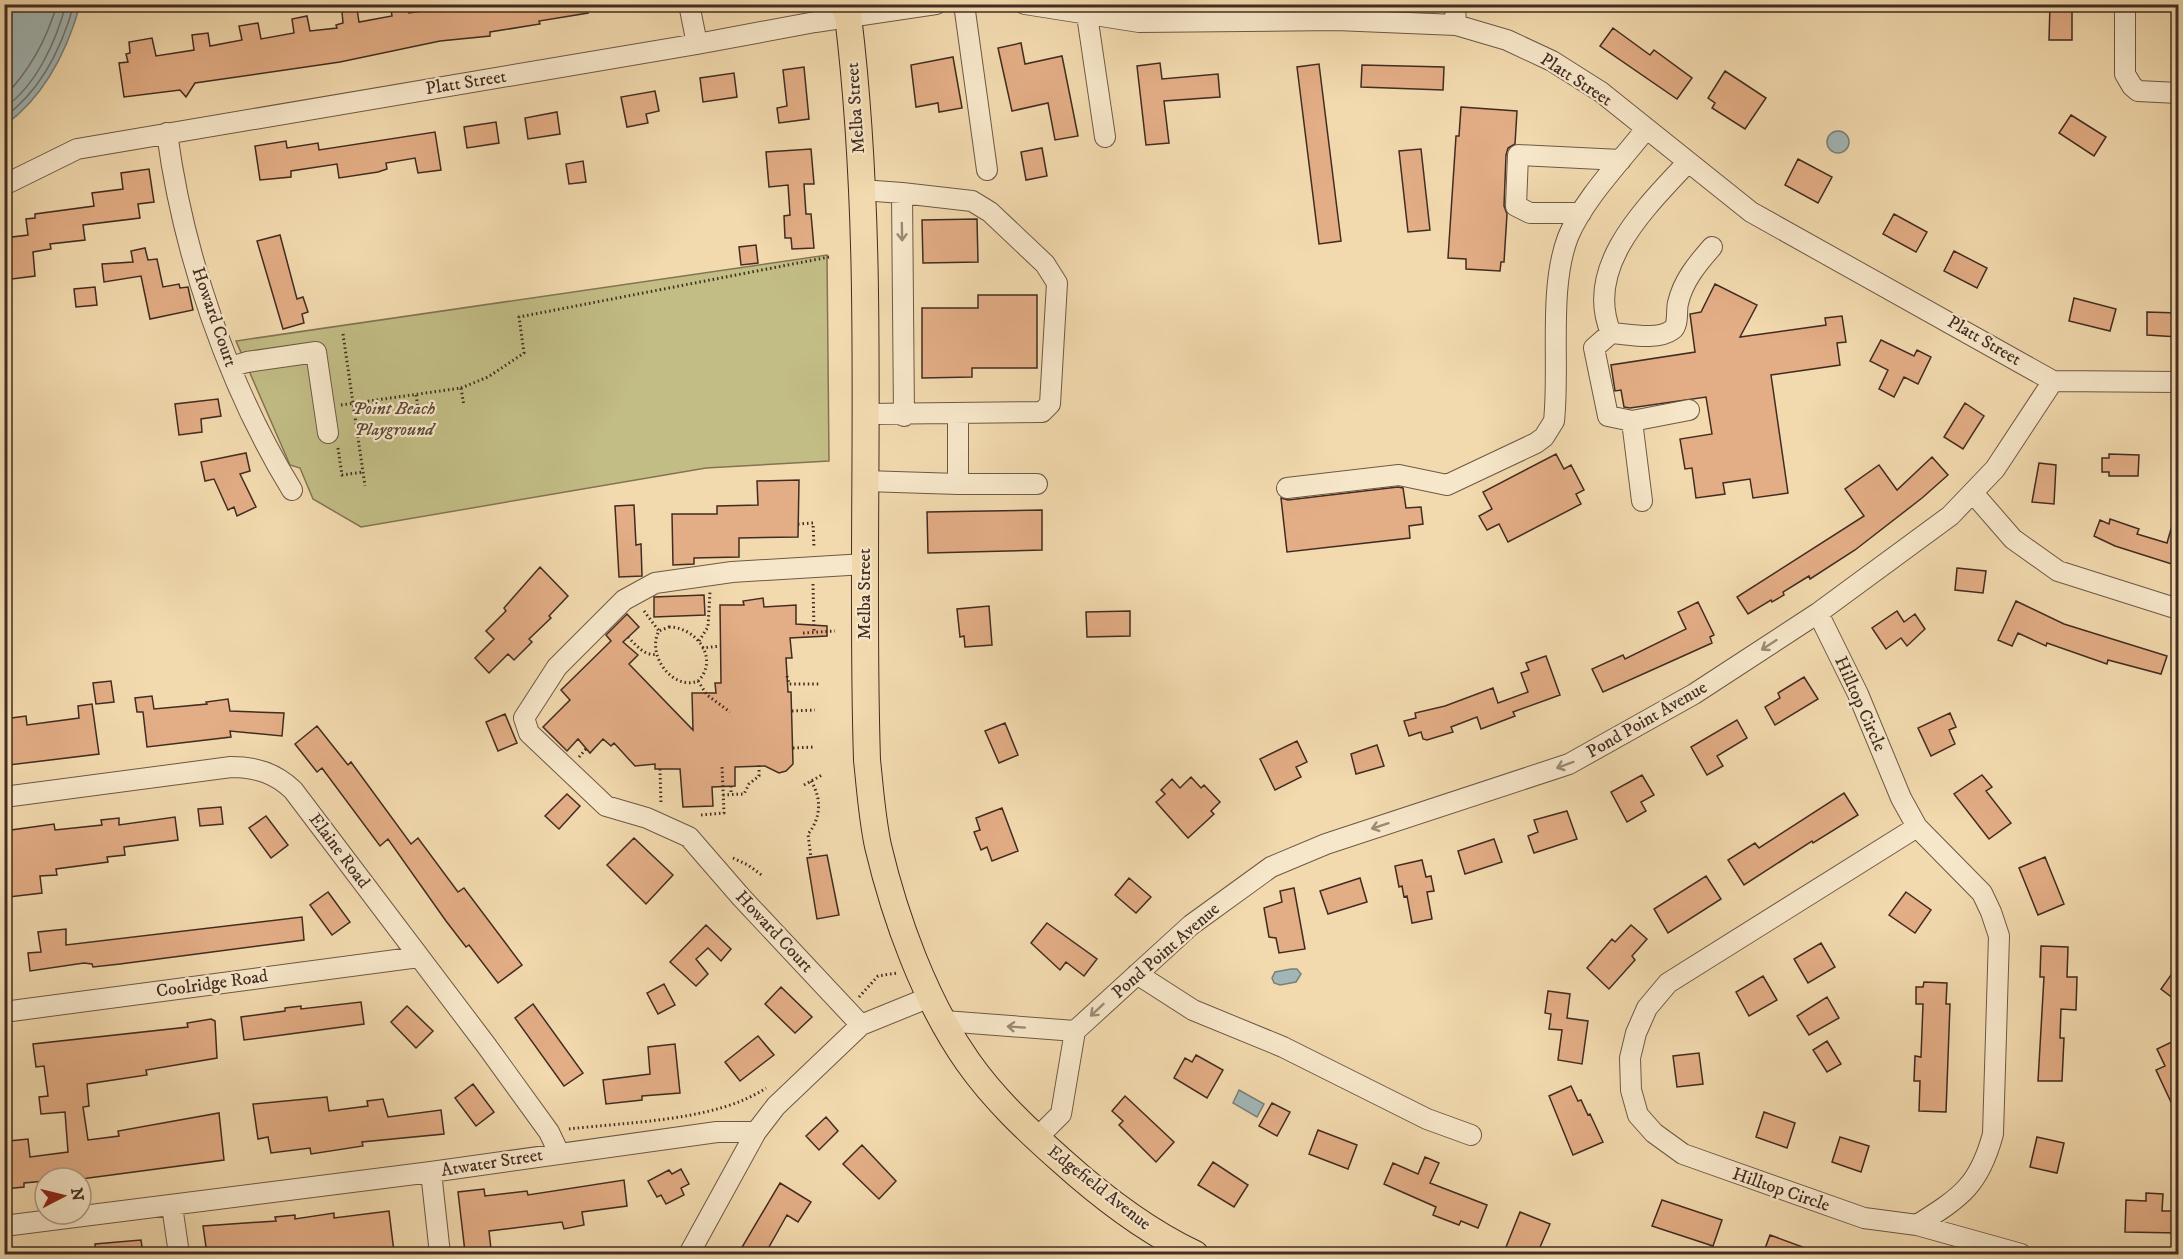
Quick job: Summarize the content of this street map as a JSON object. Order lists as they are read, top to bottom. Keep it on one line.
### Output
{"streets":{"main road":["Melba Street","Edgefield Avenue"],"street":["Platt Street","Howard Court","Hilltop Circle","Pond Point Avenue","Elaine Road","Coolridge Road","Atwater Street"]},"crossings":[["Platt Street","Melba Street"],["Platt Street","Howard Court"],["Platt Street","Pond Point Avenue"],["Melba Street","Edgefield Avenue"],["Hilltop Circle","Pond Point Avenue"],["Elaine Road","Coolridge Road"],["Elaine Road","Atwater Street"]],"one_way":["Pond Point Avenue"],"parks":["Point Beach Playground"],"north":"right"}
